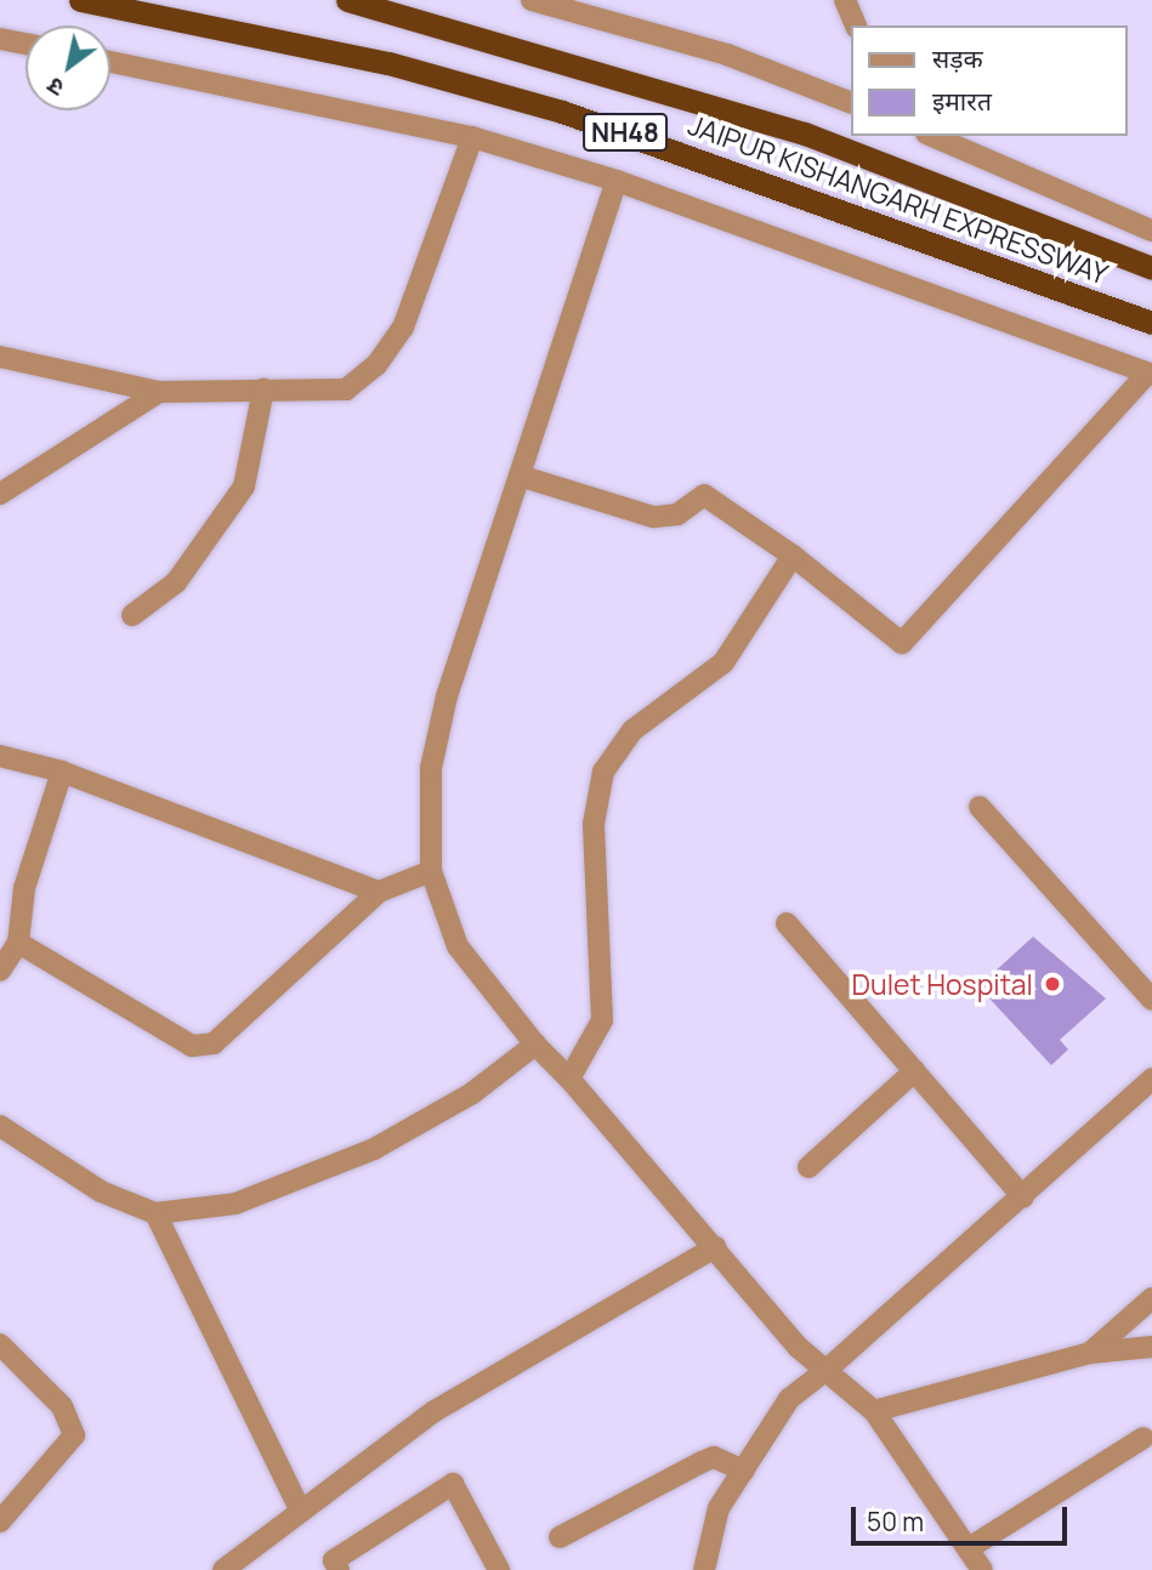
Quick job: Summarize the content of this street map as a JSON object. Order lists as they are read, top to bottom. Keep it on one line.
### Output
{"streets":{"highway":["NH48","JAIPUR KISHANGARH EXPRESSWAY"]},"places":["Dulet Hospital"],"legend":["सड़क","इमारत"],"scale_bar":"50 m","north":"bottom left"}
